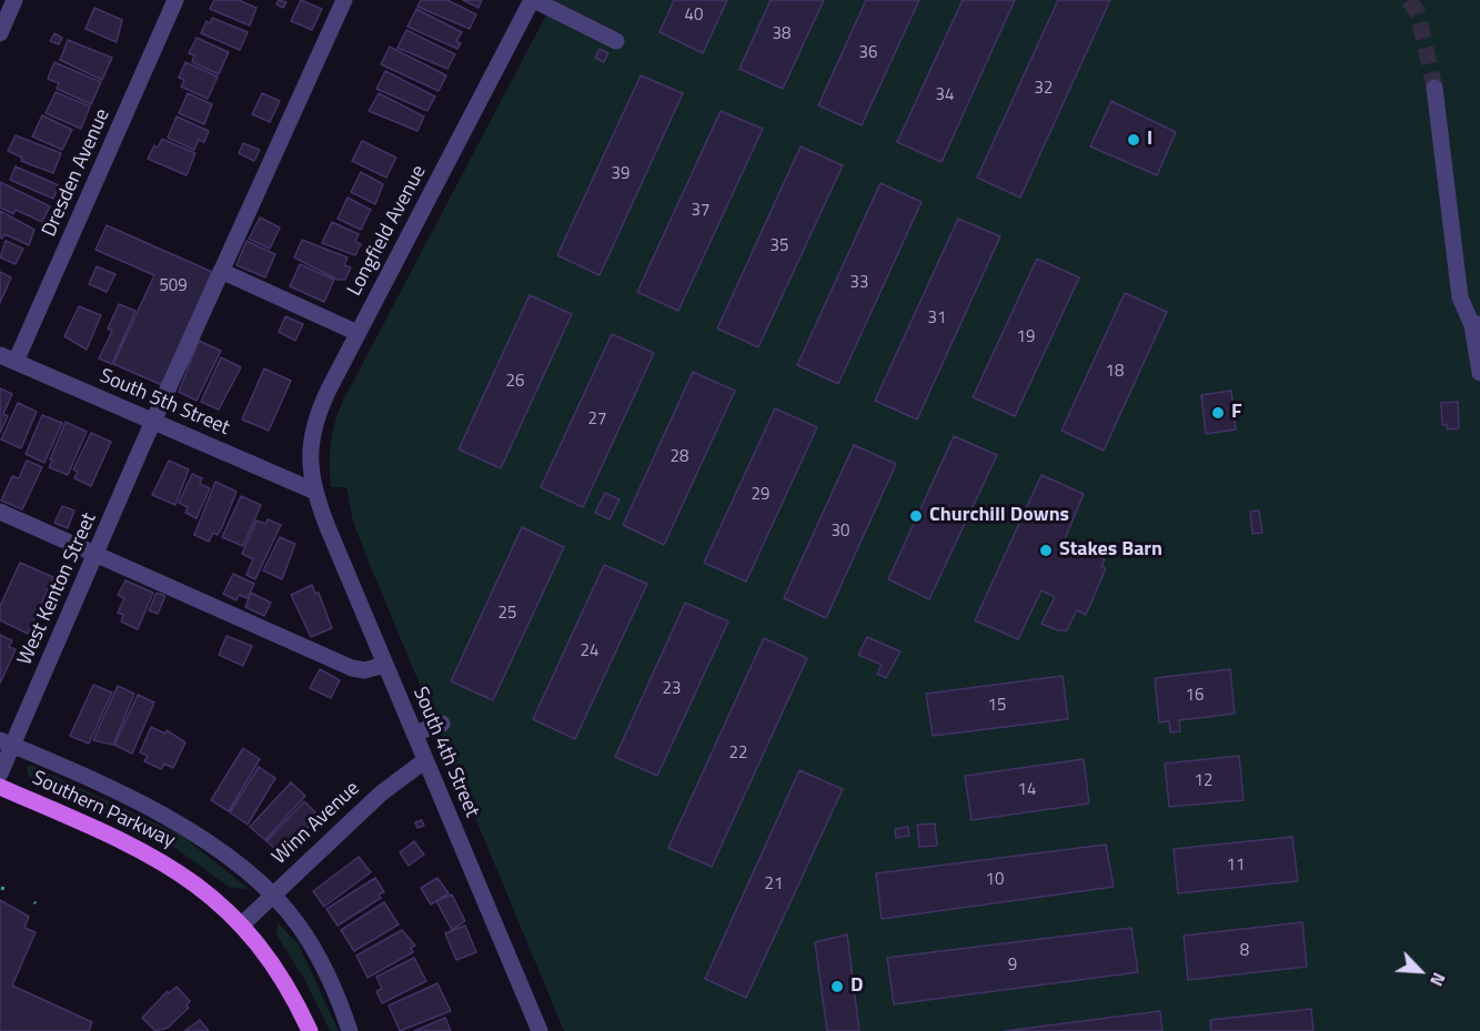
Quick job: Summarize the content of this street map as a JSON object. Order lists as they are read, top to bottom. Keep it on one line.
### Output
{"streets":{"main road":["Southern Parkway"],"street":["Dresden Avenue","Longfield Avenue","South 5th Street","West Kenton Street","South 4th Street","Winn Avenue"]},"crossings":[["Dresden Avenue","South 5th Street"],["Longfield Avenue","South 5th Street"],["Longfield Avenue","South 4th Street"],["South 5th Street","West Kenton Street"],["South 5th Street","South 4th Street"],["South 4th Street","Winn Avenue"],["Southern Parkway","Winn Avenue"]],"places":["I","F","Churchill Downs","Stakes Barn","D"],"house_numbers":["40","38","36","32","34","39","37","35","33","509","31","19","18","26","27","28","29","30","25","24","23","16","15","22","12","14","11","10","21","8","9"],"north":"bottom right"}
